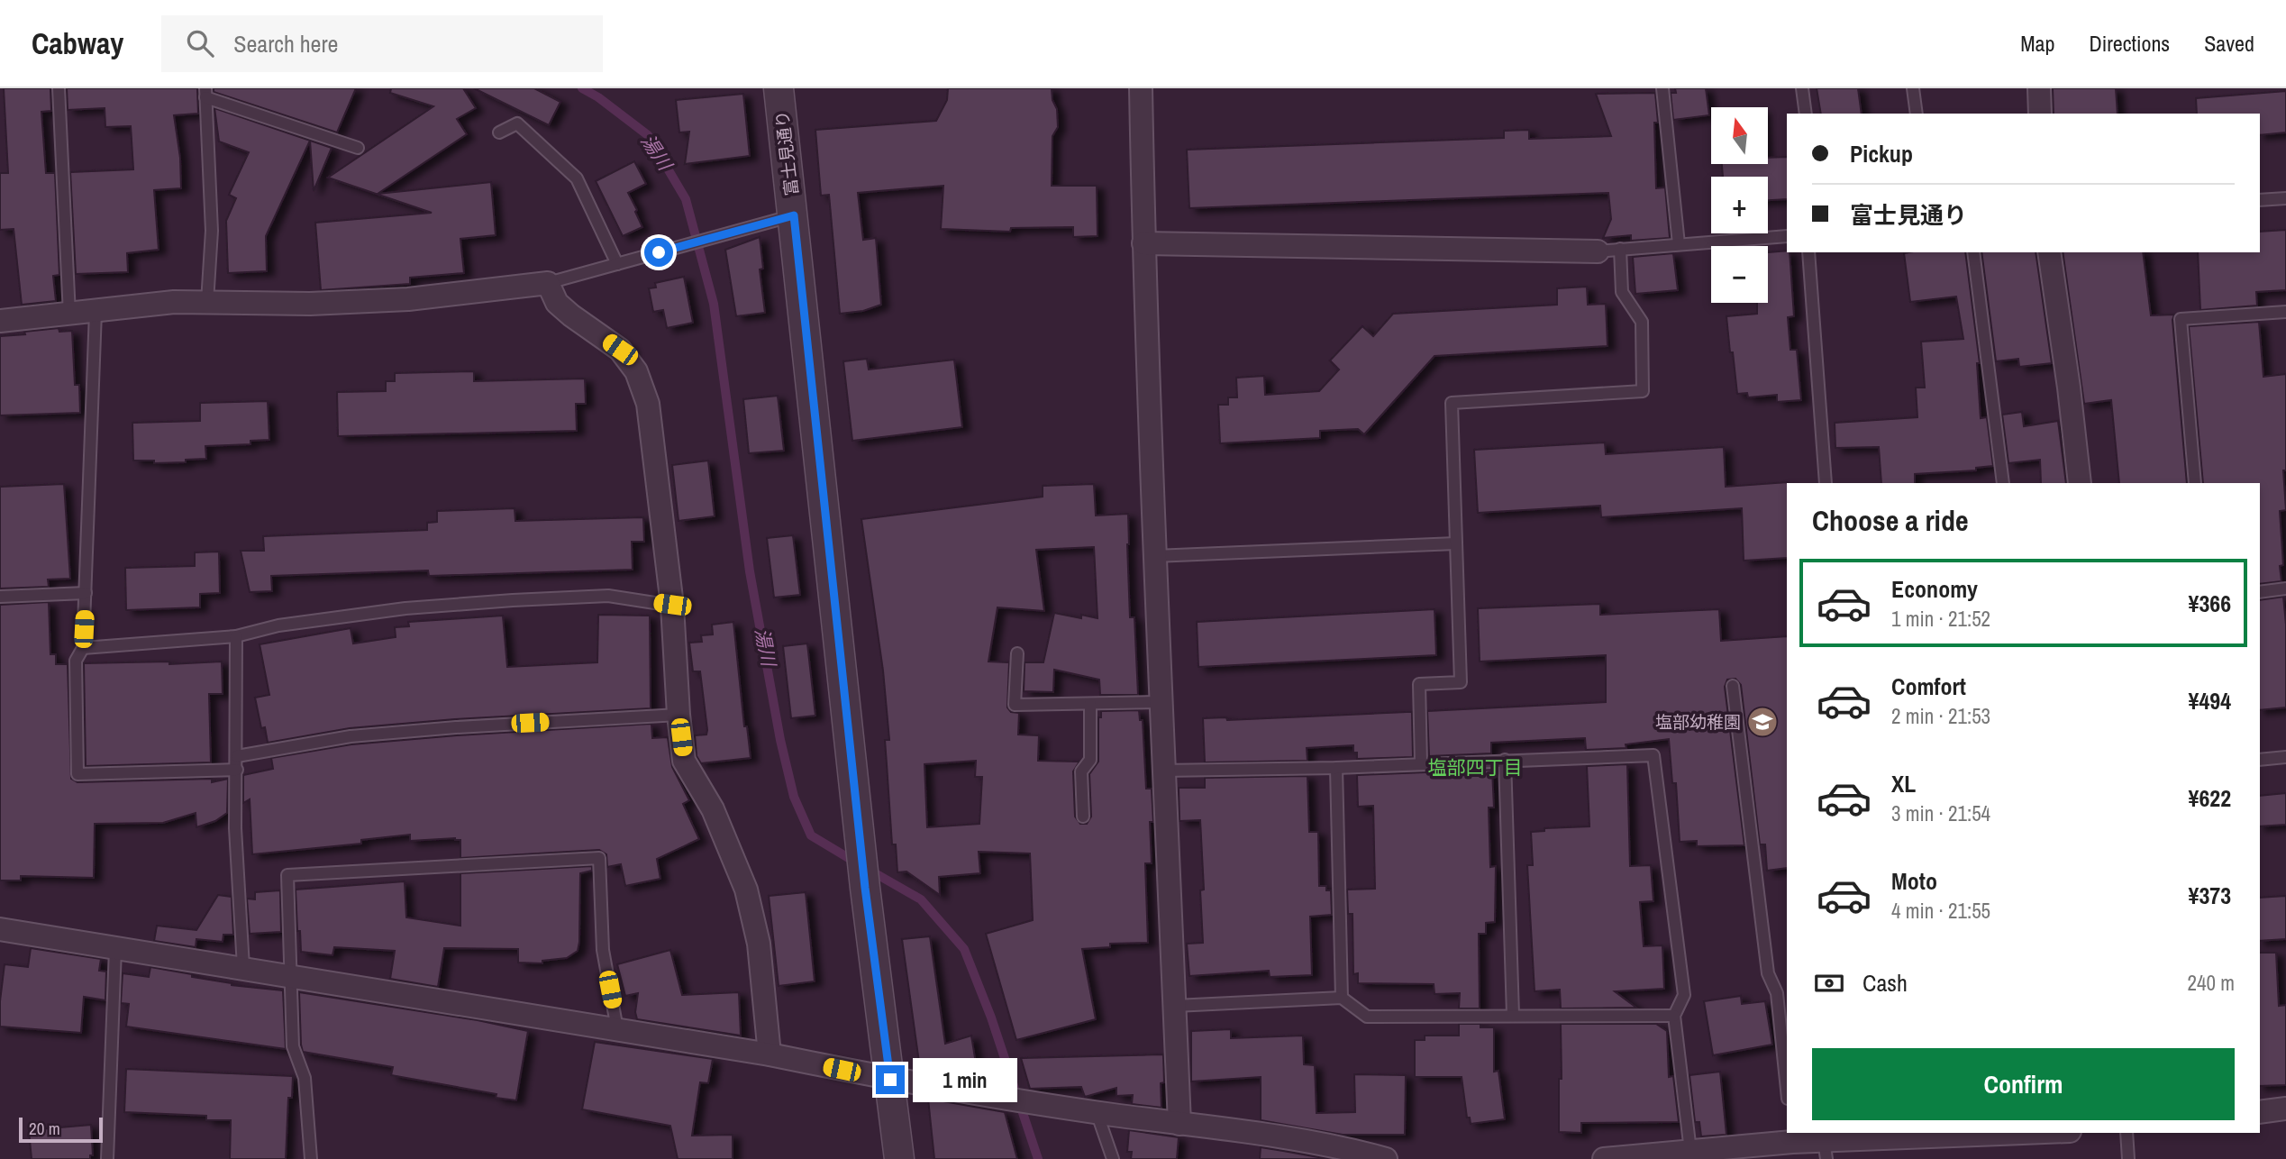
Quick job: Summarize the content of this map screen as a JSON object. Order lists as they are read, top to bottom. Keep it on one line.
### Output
{"streets":{"street":["富士見通り"]},"districts":["塩部四丁目"],"water":["湯川"],"places":{"school or university":["塩部幼稚園"]},"scale_bar":"20 m","north":"top","page":{"header":"Cabway","search":"Search here","nav":["Map","Directions","Saved"],"map_buttons":["+","−"],"banner":["Pickup","富士見通り"],"heading":"Choose a ride","list":[{"name":"Economy","note":"1 min · 21:52","value":"¥366"},{"name":"Comfort","note":"2 min · 21:53","value":"¥494"},{"name":"XL","note":"3 min · 21:54","value":"¥622"},{"name":"Moto","note":"4 min · 21:55","value":"¥373"}],"pay":["Cash","240 m"],"buttons":"Confirm","bubble":"1 min","scale":"20 m"}}
